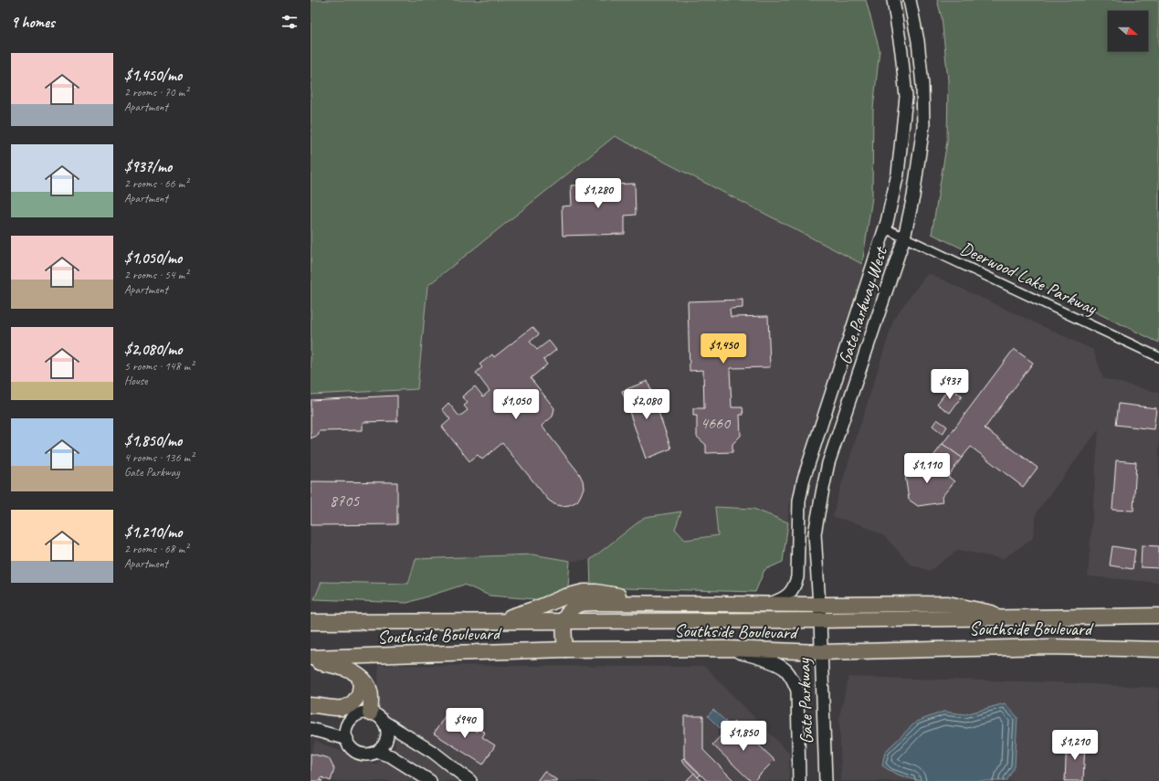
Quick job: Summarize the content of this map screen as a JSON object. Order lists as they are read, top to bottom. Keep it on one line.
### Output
{"streets":{"highway":["Southside Boulevard"],"main road":["Gate Parkway West","Gate Parkway"],"street":["Deerwood Lake Parkway"]},"crossings":[["Deerwood Lake Parkway","Gate Parkway West"],["Gate Parkway West","Southside Boulevard"],["Gate Parkway West","Gate Parkway"],["Southside Boulevard","Gate Parkway"]],"house_numbers":["4660","8705"],"north":"right","page":{"heading":"9 homes","list":[{"name":"$1,450/mo","note":"2 rooms · 70 m² · Apartment"},{"name":"$937/mo","note":"2 rooms · 66 m² · Apartment"},{"name":"$1,050/mo","note":"2 rooms · 54 m² · Apartment"},{"name":"$2,080/mo","note":"5 rooms · 148 m² · House"},{"name":"$1,850/mo","note":"4 rooms · 136 m² · Gate Parkway"},{"name":"$1,210/mo","note":"2 rooms · 68 m² · Apartment"}],"price":["$1,280","$1,450","$937","$1,050","$2,080","$1,110","$940","$1,850","$1,210"]}}
